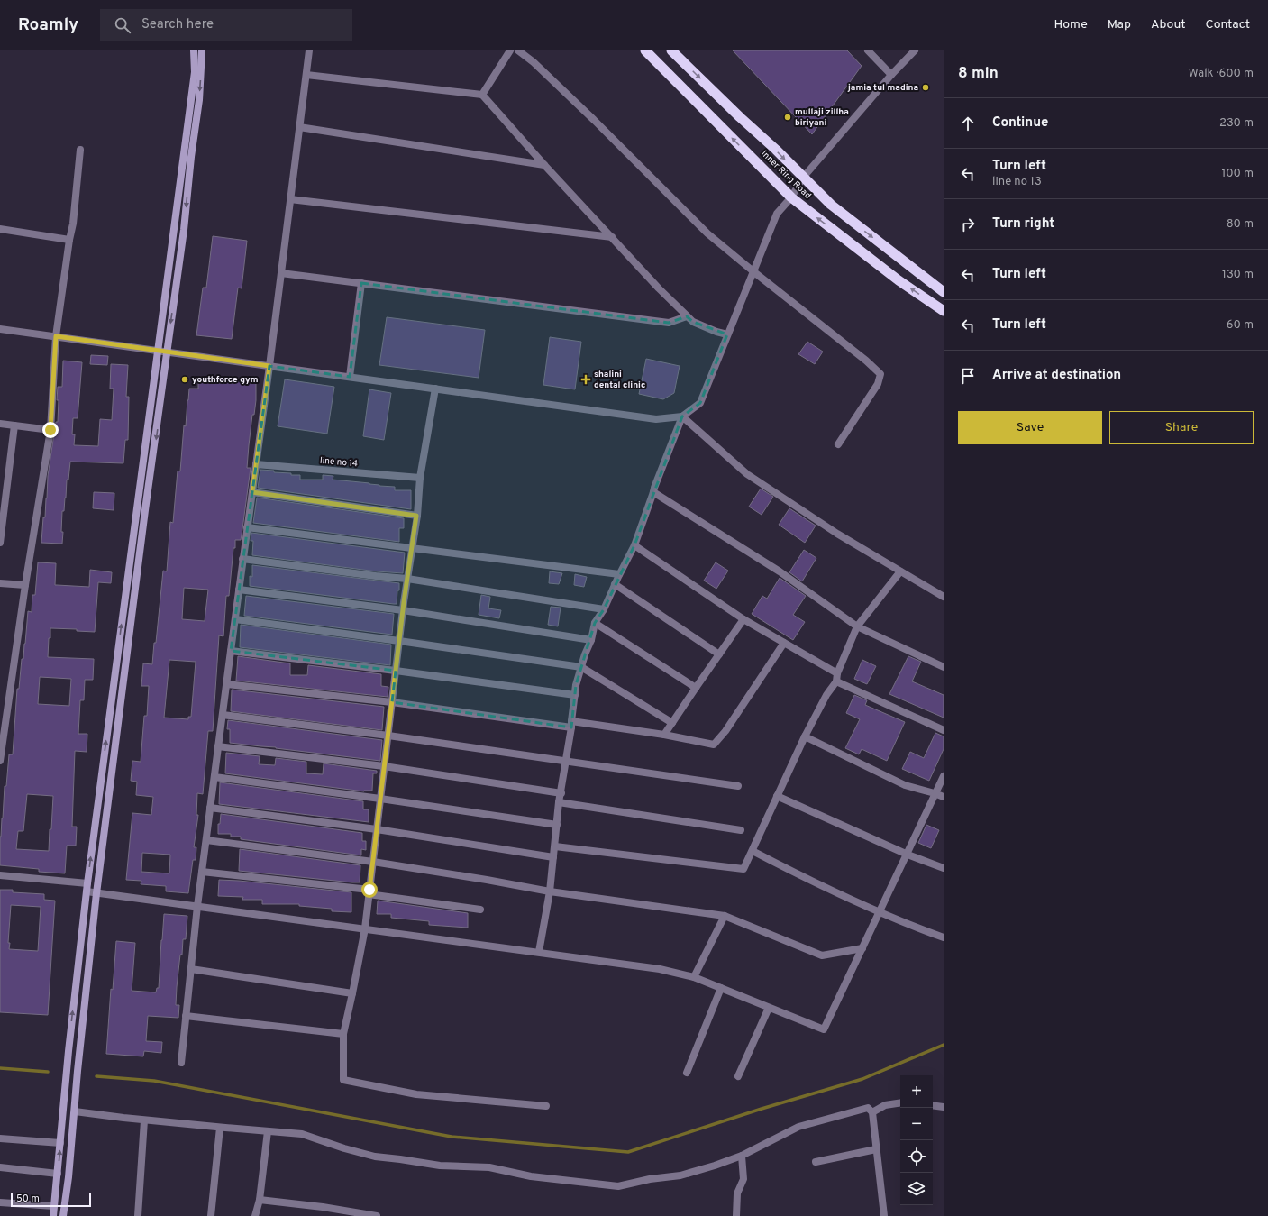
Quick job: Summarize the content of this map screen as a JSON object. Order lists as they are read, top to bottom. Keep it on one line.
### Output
{"streets":{"highway":["Inner Ring Road"],"street":["line no 14"]},"places":{"other":["jamia tul madina","mullaji zillha biriyani","youthforce gym"],"health":["shalini dental clinic"]},"scale_bar":"50 m","page":{"header":"Roamly","search":"Search here","nav":["Home","Map","About","Contact"],"heading":["8 min","Walk · 600 m"],"list":[["Continue","230 m"],["Turn left","line no 13","100 m"],["Turn right","80 m"],["Turn left","130 m"],["Turn left","60 m"],"Arrive at destination"],"buttons":["Save","Share"],"map_buttons":["+","−"],"scale":"50 m"}}
